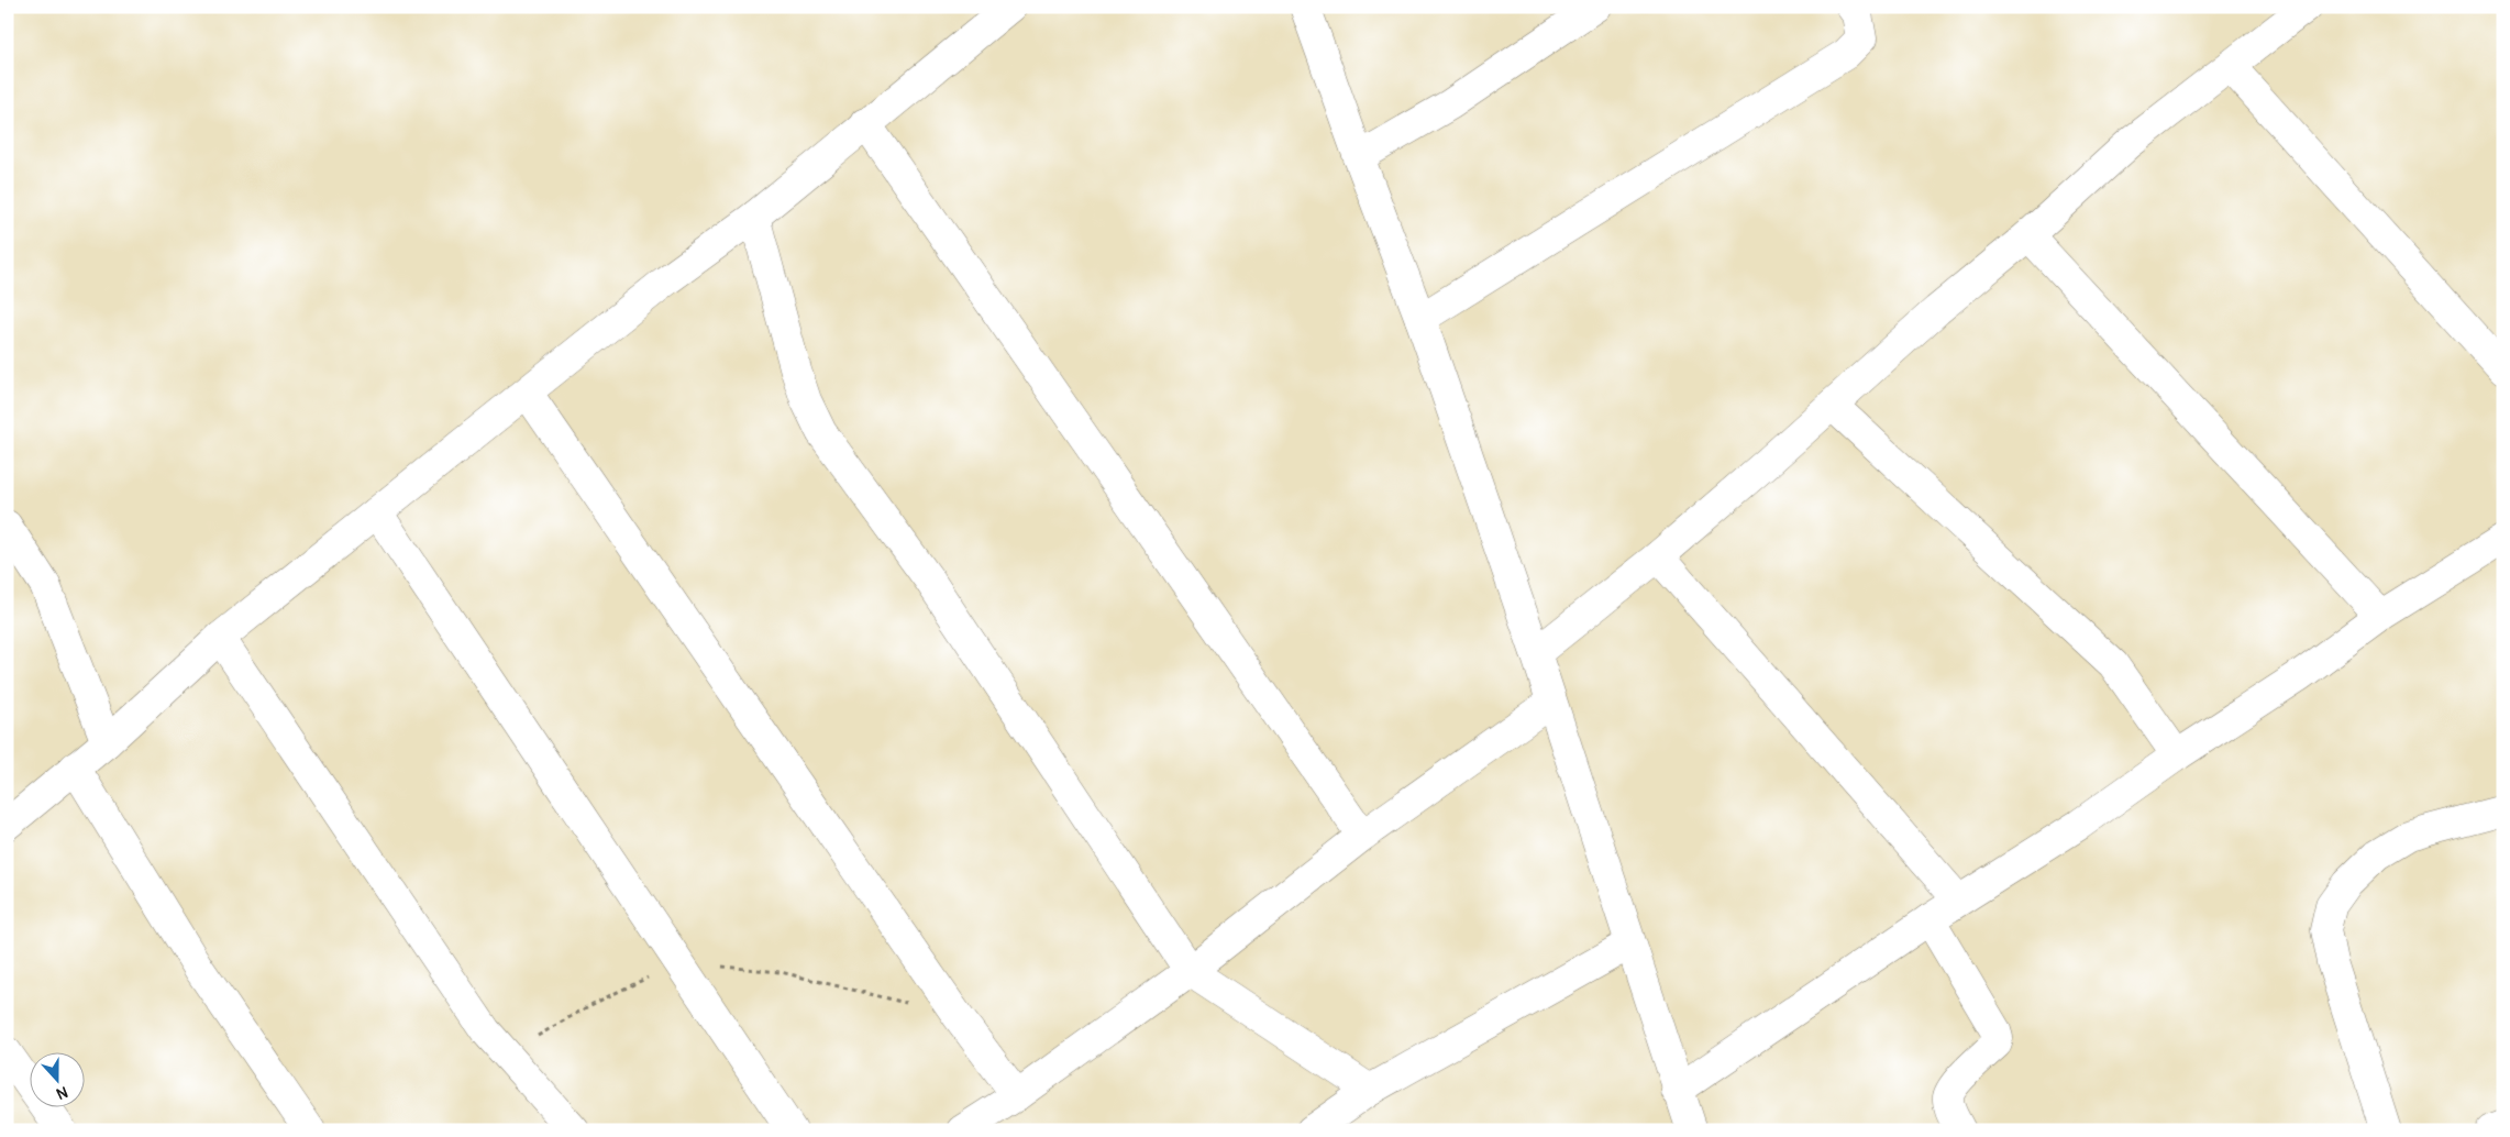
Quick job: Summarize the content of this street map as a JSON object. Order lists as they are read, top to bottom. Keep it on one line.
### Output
{"north":"bottom"}
